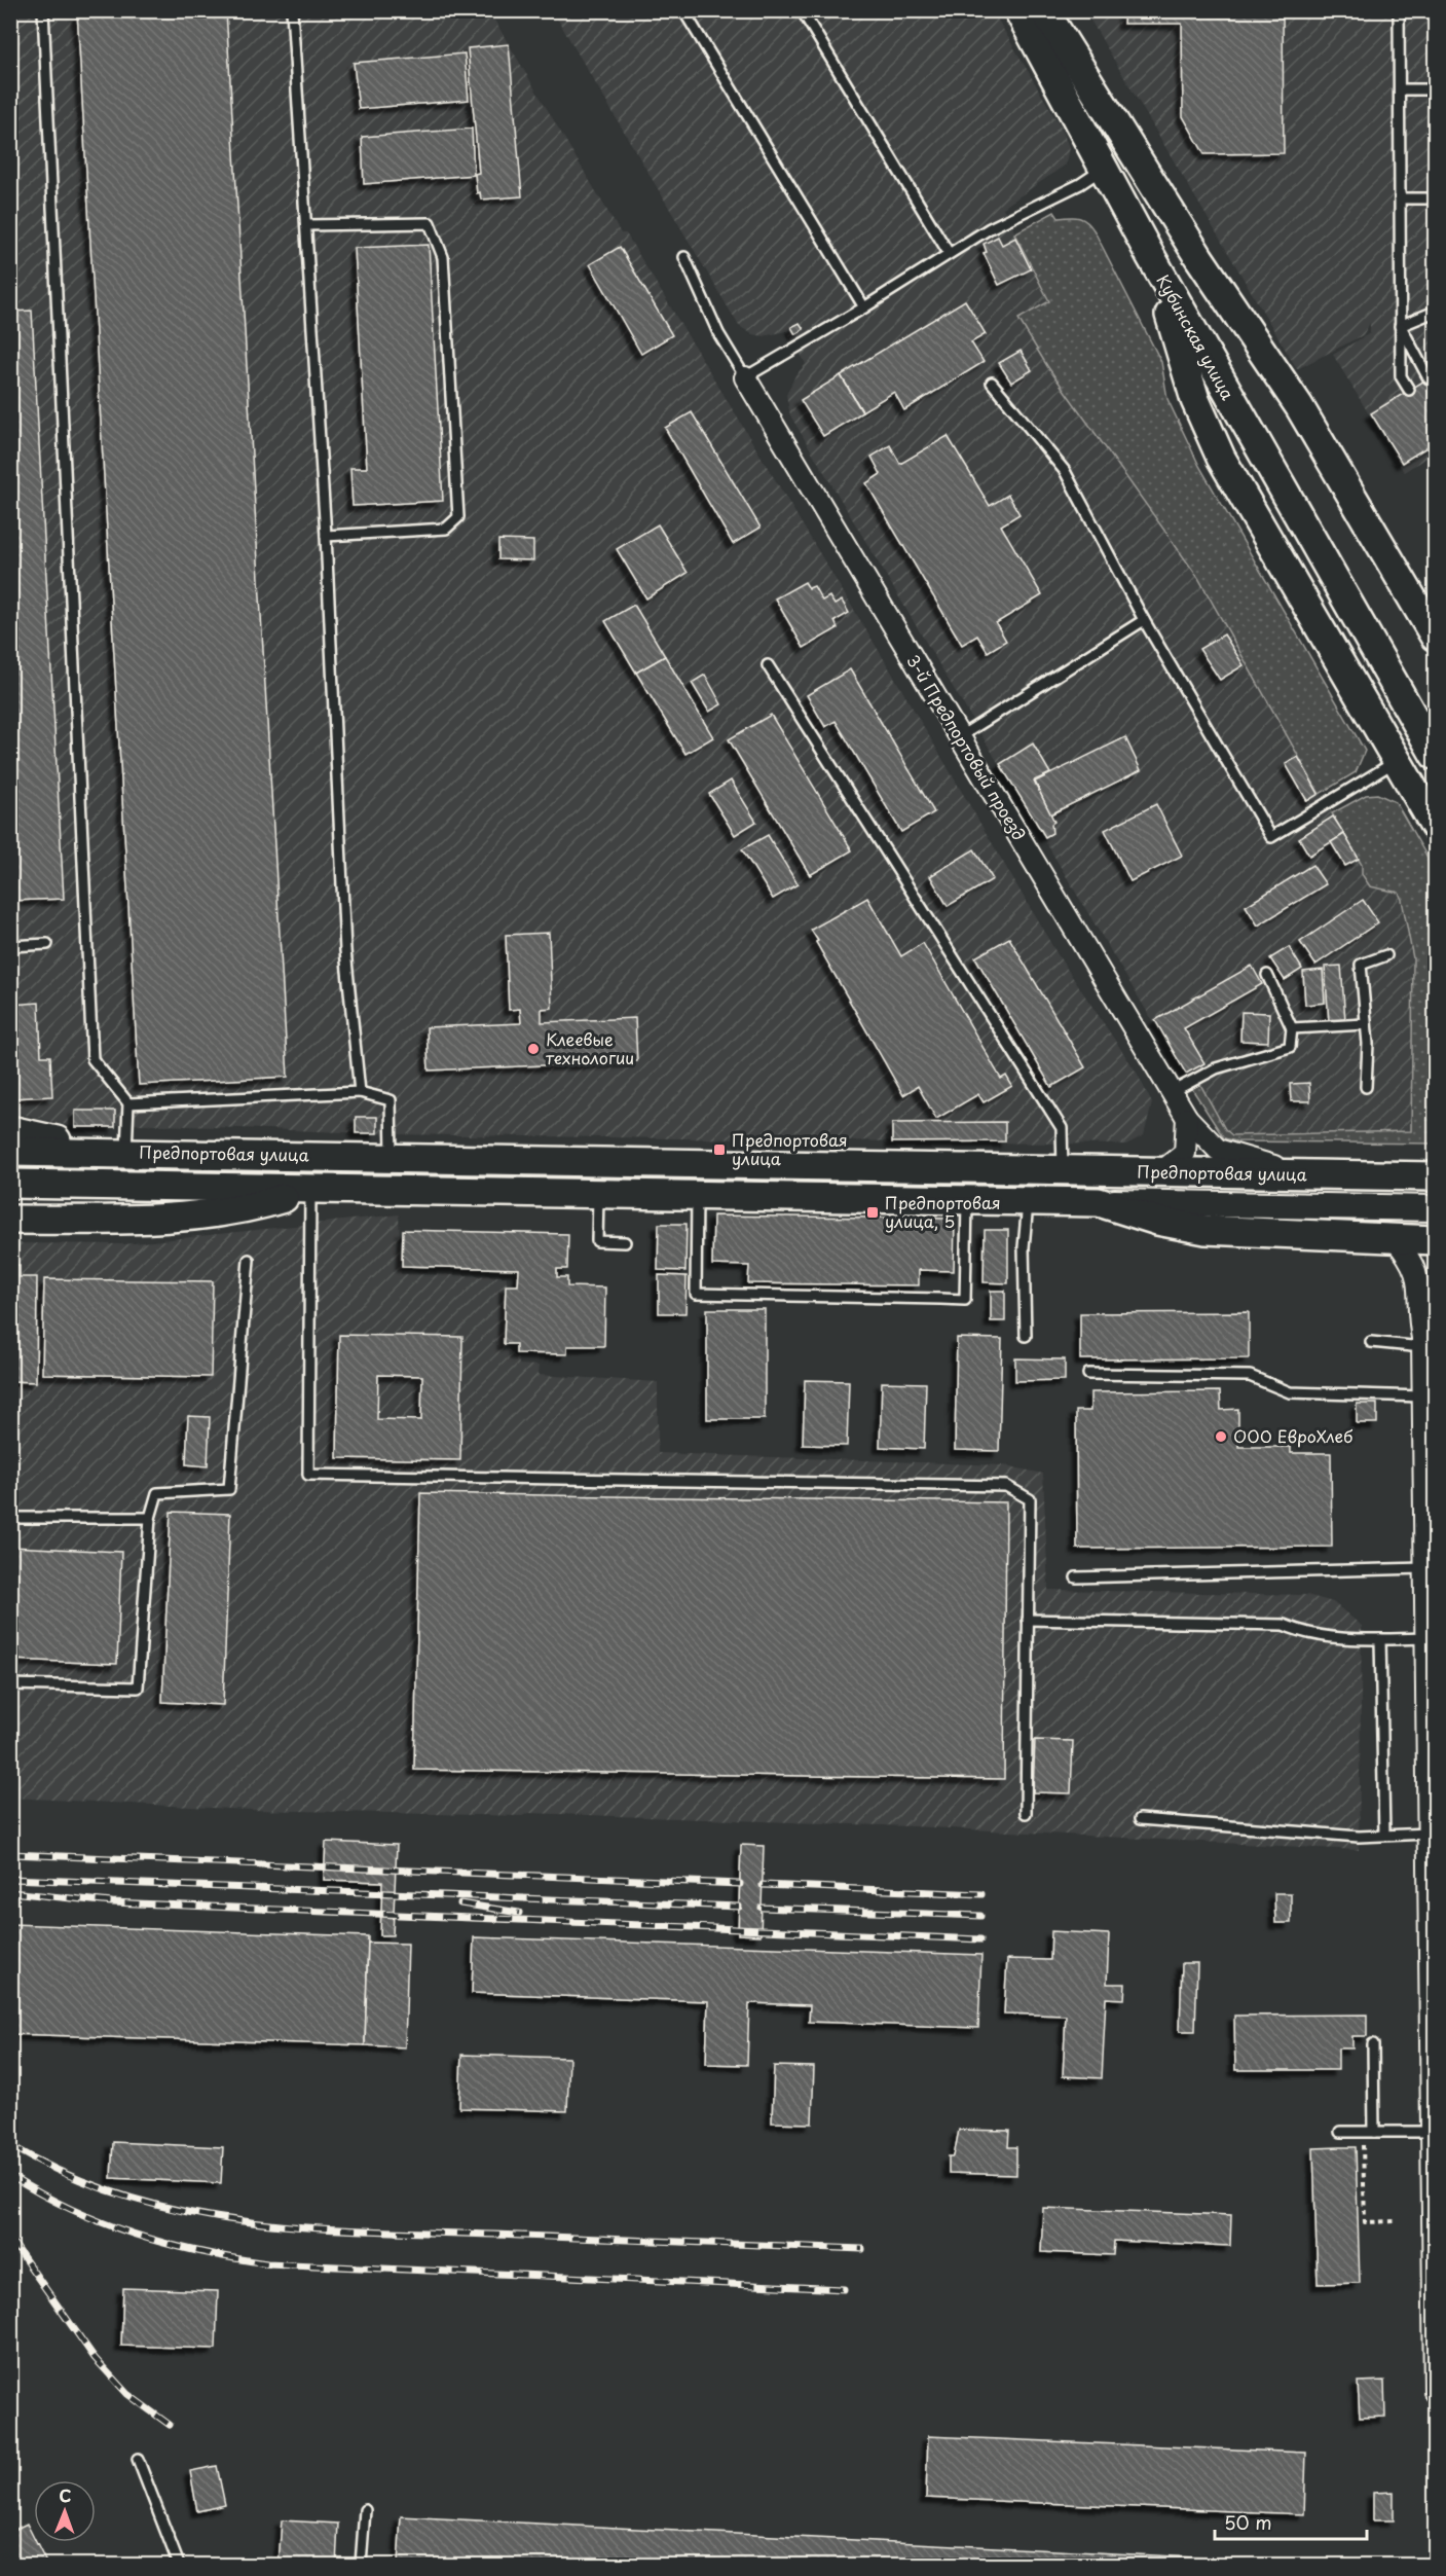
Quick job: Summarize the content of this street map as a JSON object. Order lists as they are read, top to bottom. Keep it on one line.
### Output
{"streets":{"main road":["Кубинская улица","Предпортовая улица"],"street":["3-й Предпортовый проезд"]},"crossings":[["3-й Предпортовый проезд","Предпортовая улица"]],"places":{"other":["Клеевые технологии","ООО ЕвроХлеб"],"transit":["Предпортовая улица","Предпортовая улица, 5"]},"scale_bar":"50 m","north":"top"}
